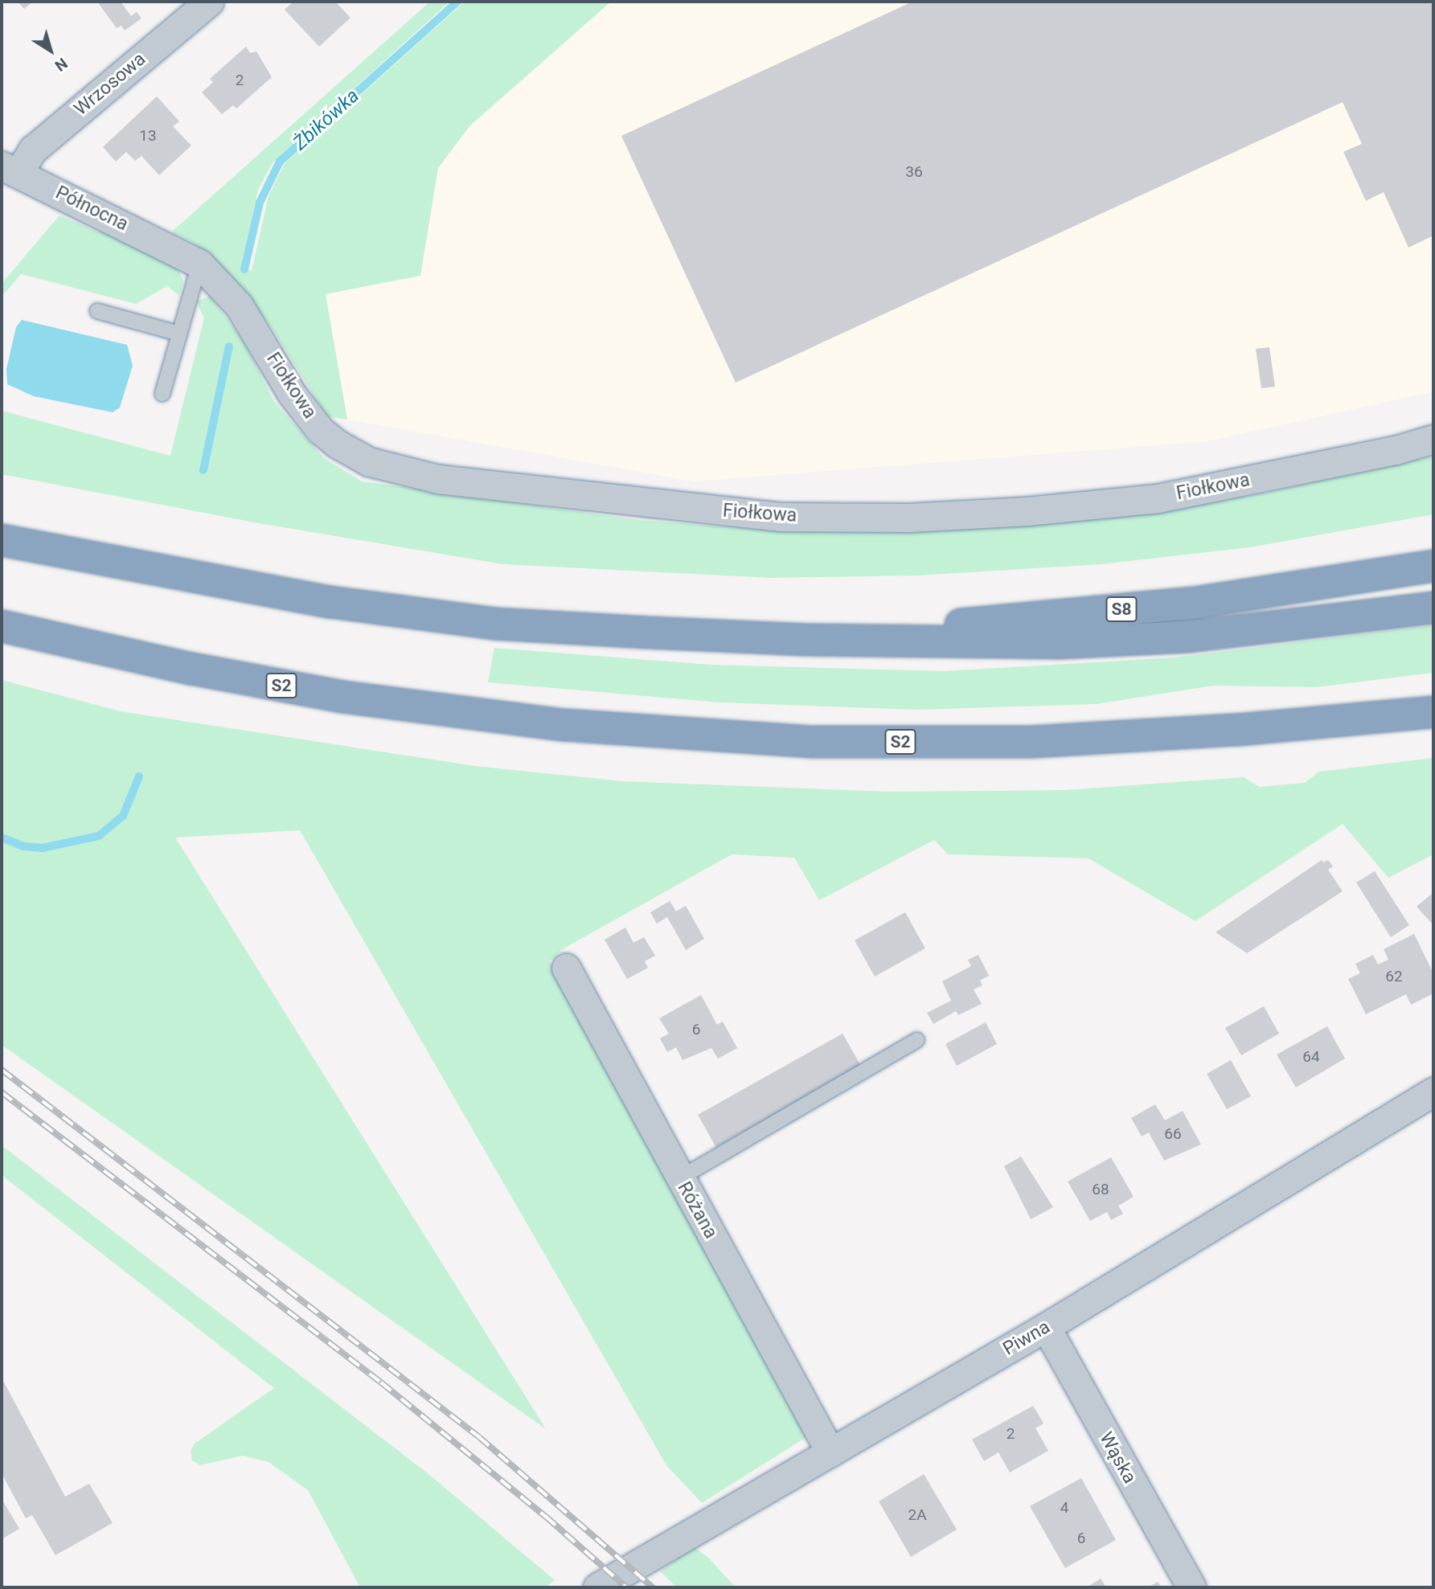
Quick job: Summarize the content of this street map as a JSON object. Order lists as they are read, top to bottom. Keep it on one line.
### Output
{"streets":{"highway":["S8","S2"],"street":["Wrzosowa","Północna","Fiołkowa","Różana","Piwna","Wąska"]},"crossings":[["Wrzosowa","Północna"],["Północna","Fiołkowa"],["Różana","Piwna"],["Piwna","Wąska"]],"water":["Żbikówka"],"house_numbers":["2","13","36","62","6","64","66","68","2","4","2A","6"],"north":"bottom right"}
